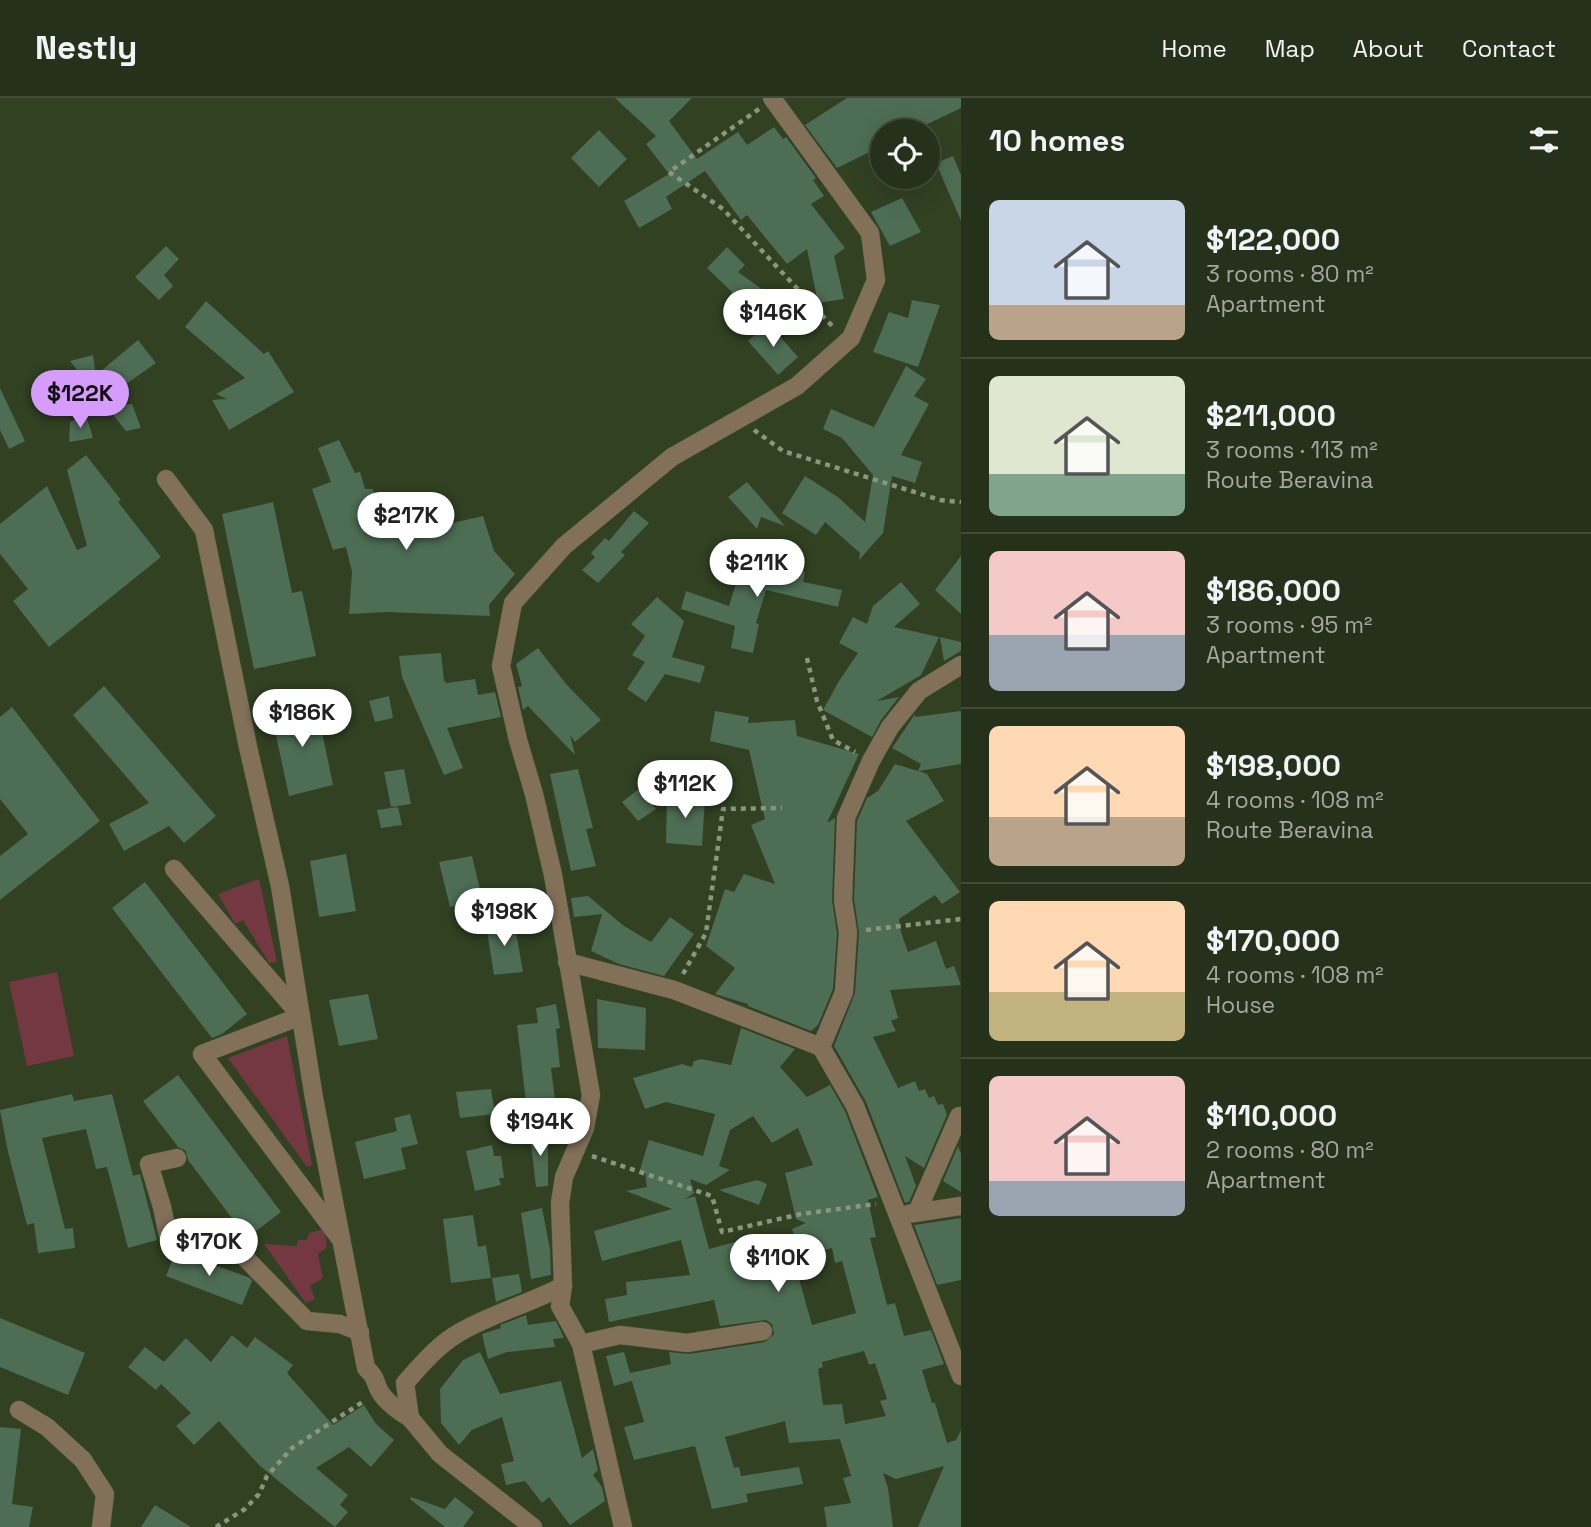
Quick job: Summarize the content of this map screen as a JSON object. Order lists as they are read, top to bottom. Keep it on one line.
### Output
{"page":{"header":"Nestly","nav":["Home","Map","About","Contact"],"heading":"10 homes","list":[{"name":"$122,000","note":"3 rooms · 80 m² · Apartment"},{"name":"$211,000","note":"3 rooms · 113 m² · Route Beravina"},{"name":"$186,000","note":"3 rooms · 95 m² · Apartment"},{"name":"$198,000","note":"4 rooms · 108 m² · Route Beravina"},{"name":"$170,000","note":"4 rooms · 108 m² · House"},{"name":"$110,000","note":"2 rooms · 80 m² · Apartment"}],"price":["$146K","$122K","$217K","$211K","$186K","$112K","$198K","$194K","$170K","$110K"]}}
